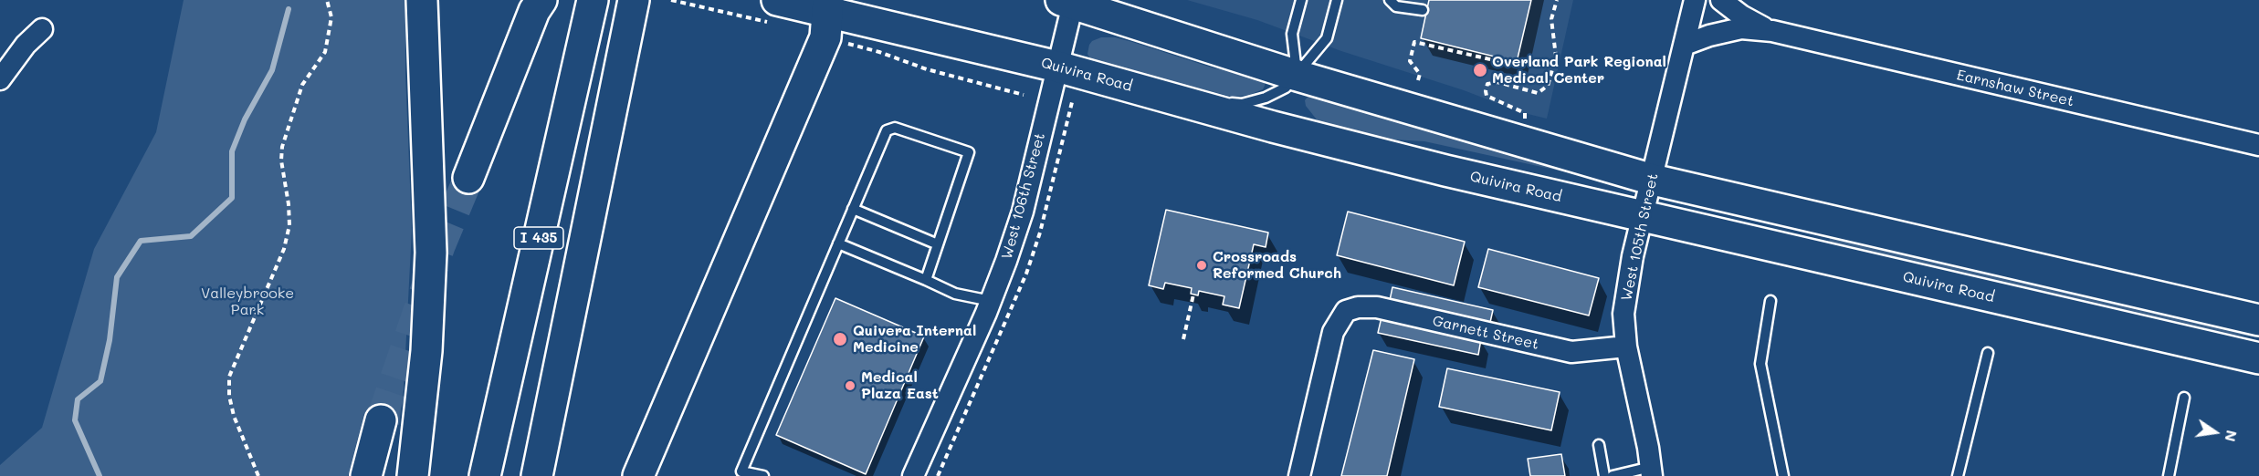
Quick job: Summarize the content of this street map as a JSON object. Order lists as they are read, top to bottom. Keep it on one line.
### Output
{"streets":{"main road":["Quivira Road","I 435"],"street":["Earnshaw Street","West 106th Street","West 105th Street","Garnett Street"]},"crossings":[["Quivira Road","West 106th Street"],["Quivira Road","West 105th Street"],["Earnshaw Street","West 105th Street"],["West 105th Street","Garnett Street"]],"parks":["Valleybrooke Park"],"places":["Overland Park Regional Medical Center","Crossroads Reformed Church","Quivera Internal Medicine","Medical Plaza East"],"north":"right"}
